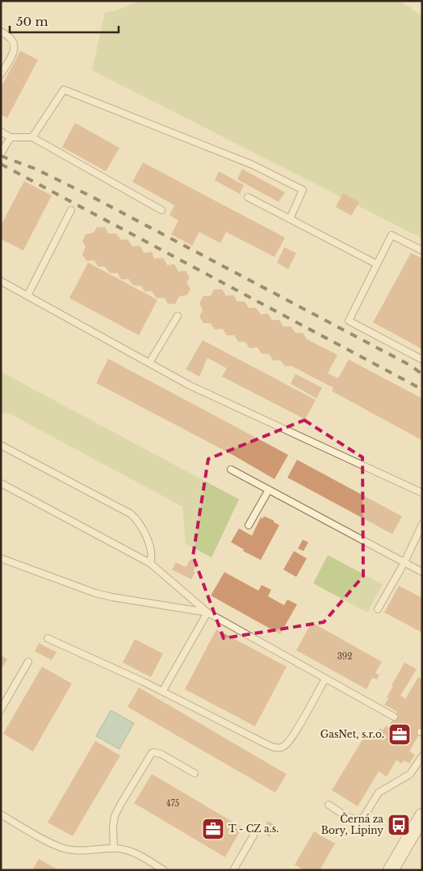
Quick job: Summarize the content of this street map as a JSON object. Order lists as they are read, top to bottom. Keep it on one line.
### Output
{"places":{"office":["GasNet, s.r.o.","T - CZ a.s."],"bus stop":["Černá za Bory, Lipiny"]},"house_numbers":["392","475"],"scale_bar":"50 m"}
